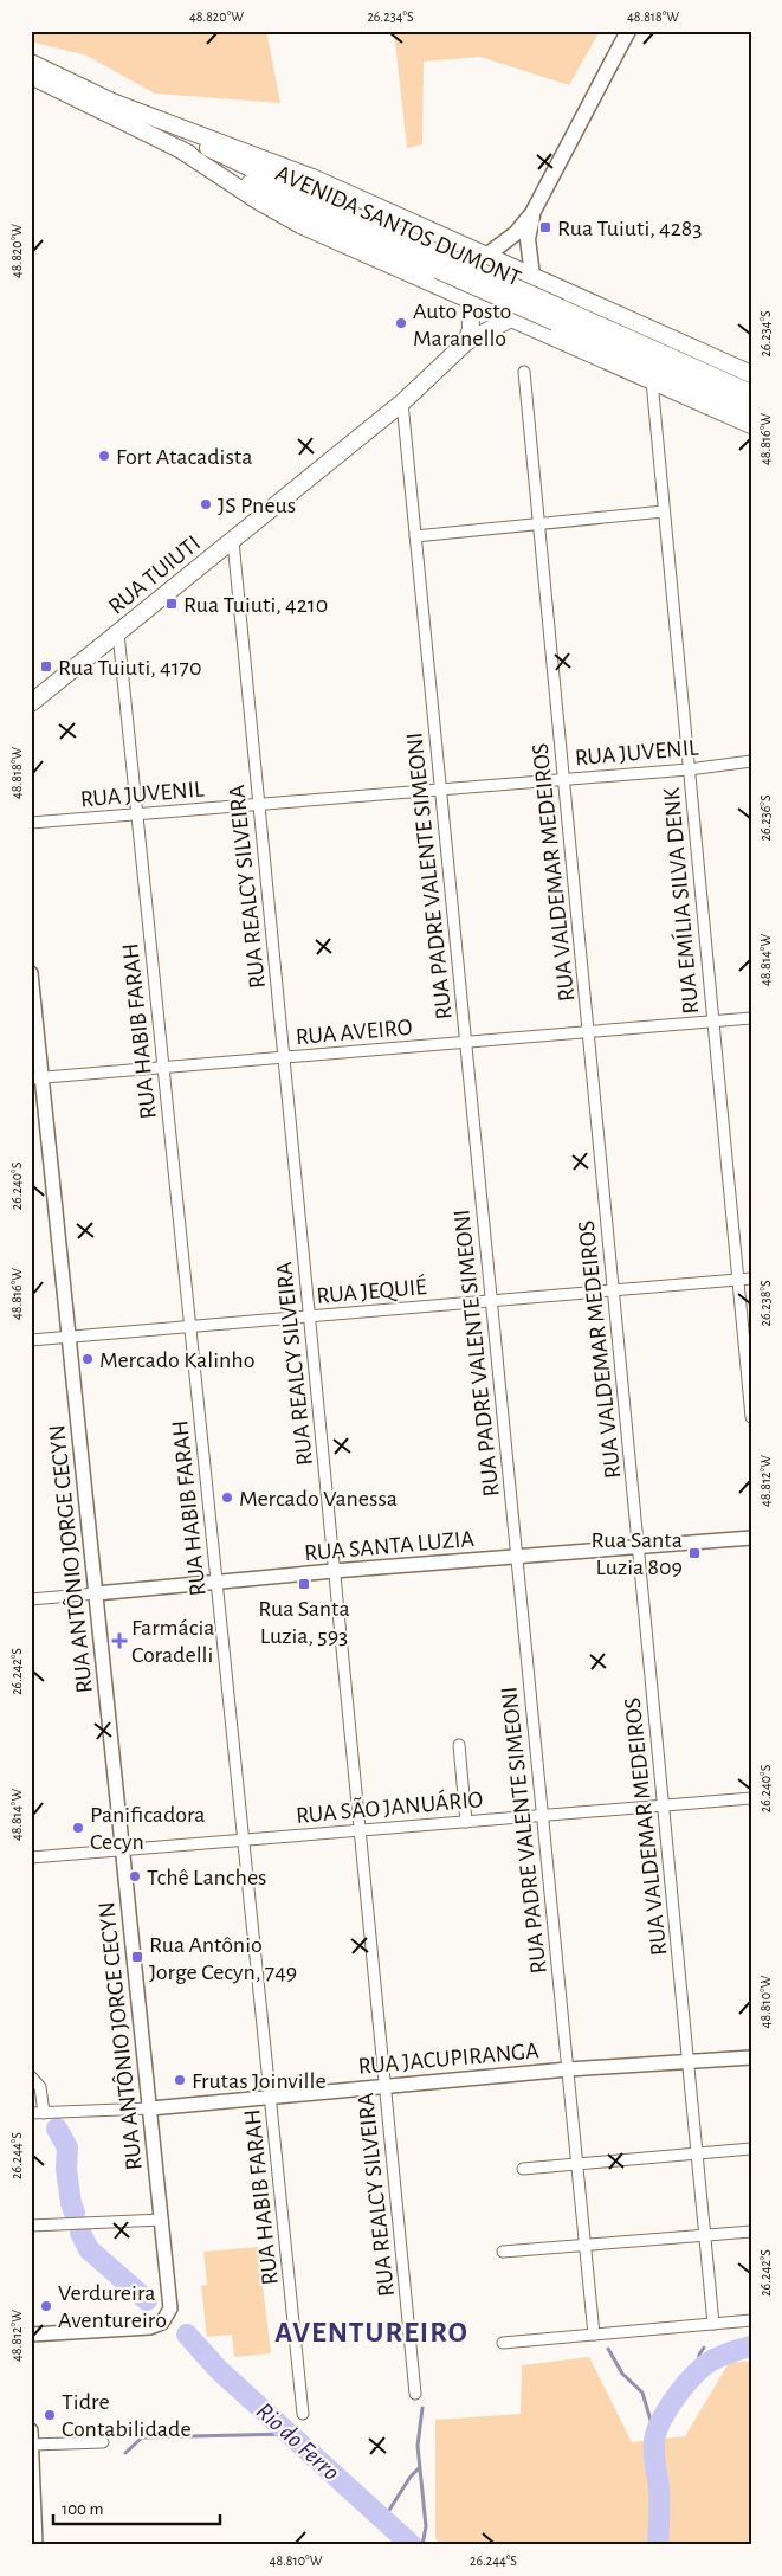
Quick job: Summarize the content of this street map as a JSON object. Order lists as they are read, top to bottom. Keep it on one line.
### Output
{"streets":{"main road":["AVENIDA SANTOS DUMONT","RUA TUIUTI"],"street":["RUA JUVENIL","RUA VALDEMAR MEDEIROS","RUA PADRE VALENTE SIMEONI","RUA REALCY SILVEIRA","RUA EMÍLIA SILVA DENK","RUA HABIB FARAH","RUA AVEIRO","RUA JEQUIÉ","RUA SANTA LUZIA","RUA ANTÔNIO JORGE CECYN","RUA SÃO JANUÁRIO","RUA JACUPIRANGA"]},"crossings":[["RUA TUIUTI","RUA PADRE VALENTE SIMEONI"],["RUA TUIUTI","RUA REALCY SILVEIRA"],["RUA TUIUTI","RUA HABIB FARAH"],["RUA JUVENIL","RUA VALDEMAR MEDEIROS"],["RUA JUVENIL","RUA PADRE VALENTE SIMEONI"],["RUA JUVENIL","RUA REALCY SILVEIRA"],["RUA JUVENIL","RUA EMÍLIA SILVA DENK"],["RUA JUVENIL","RUA HABIB FARAH"],["RUA VALDEMAR MEDEIROS","RUA AVEIRO"],["RUA VALDEMAR MEDEIROS","RUA JEQUIÉ"],["RUA VALDEMAR MEDEIROS","RUA SANTA LUZIA"],["RUA VALDEMAR MEDEIROS","RUA SÃO JANUÁRIO"],["RUA VALDEMAR MEDEIROS","RUA JACUPIRANGA"],["RUA PADRE VALENTE SIMEONI","RUA AVEIRO"],["RUA PADRE VALENTE SIMEONI","RUA JEQUIÉ"],["RUA PADRE VALENTE SIMEONI","RUA SANTA LUZIA"],["RUA PADRE VALENTE SIMEONI","RUA SÃO JANUÁRIO"],["RUA PADRE VALENTE SIMEONI","RUA JACUPIRANGA"],["RUA REALCY SILVEIRA","RUA AVEIRO"],["RUA REALCY SILVEIRA","RUA JEQUIÉ"],["RUA REALCY SILVEIRA","RUA SANTA LUZIA"],["RUA REALCY SILVEIRA","RUA SÃO JANUÁRIO"],["RUA REALCY SILVEIRA","RUA JACUPIRANGA"],["RUA EMÍLIA SILVA DENK","RUA AVEIRO"],["RUA EMÍLIA SILVA DENK","RUA JEQUIÉ"],["RUA HABIB FARAH","RUA AVEIRO"],["RUA HABIB FARAH","RUA JEQUIÉ"],["RUA HABIB FARAH","RUA SANTA LUZIA"],["RUA HABIB FARAH","RUA SÃO JANUÁRIO"],["RUA HABIB FARAH","RUA JACUPIRANGA"],["RUA AVEIRO","RUA ANTÔNIO JORGE CECYN"],["RUA JEQUIÉ","RUA ANTÔNIO JORGE CECYN"],["RUA SANTA LUZIA","RUA ANTÔNIO JORGE CECYN"],["RUA ANTÔNIO JORGE CECYN","RUA SÃO JANUÁRIO"],["RUA ANTÔNIO JORGE CECYN","RUA JACUPIRANGA"]],"districts":["AVENTUREIRO"],"water":["Rio do Ferro"],"places":{"transit":["Rua Tuiuti, 4283","Rua Tuiuti, 4210","Rua Tuiuti, 4170","Rua Santa Luzia 809","Rua Santa Luzia, 593","Rua Antônio Jorge Cecyn, 749"],"other":["Auto Posto Maranello","Fort Atacadista","JS Pneus","Mercado Kalinho","Mercado Vanessa","Panificadora Cecyn","Tchê Lanches","Frutas Joinville","Verdureira Aventureiro","Tidre Contabilidade"],"health":["Farmácia Coradelli"]},"scale_bar":"100 m","coordinates":["48.820°W","26.234°S","48.818°W","48.816°W","26.236°S","48.814°W","26.240°S","26.238°S","48.812°W","26.242°S","48.810°W","26.244°S"]}
